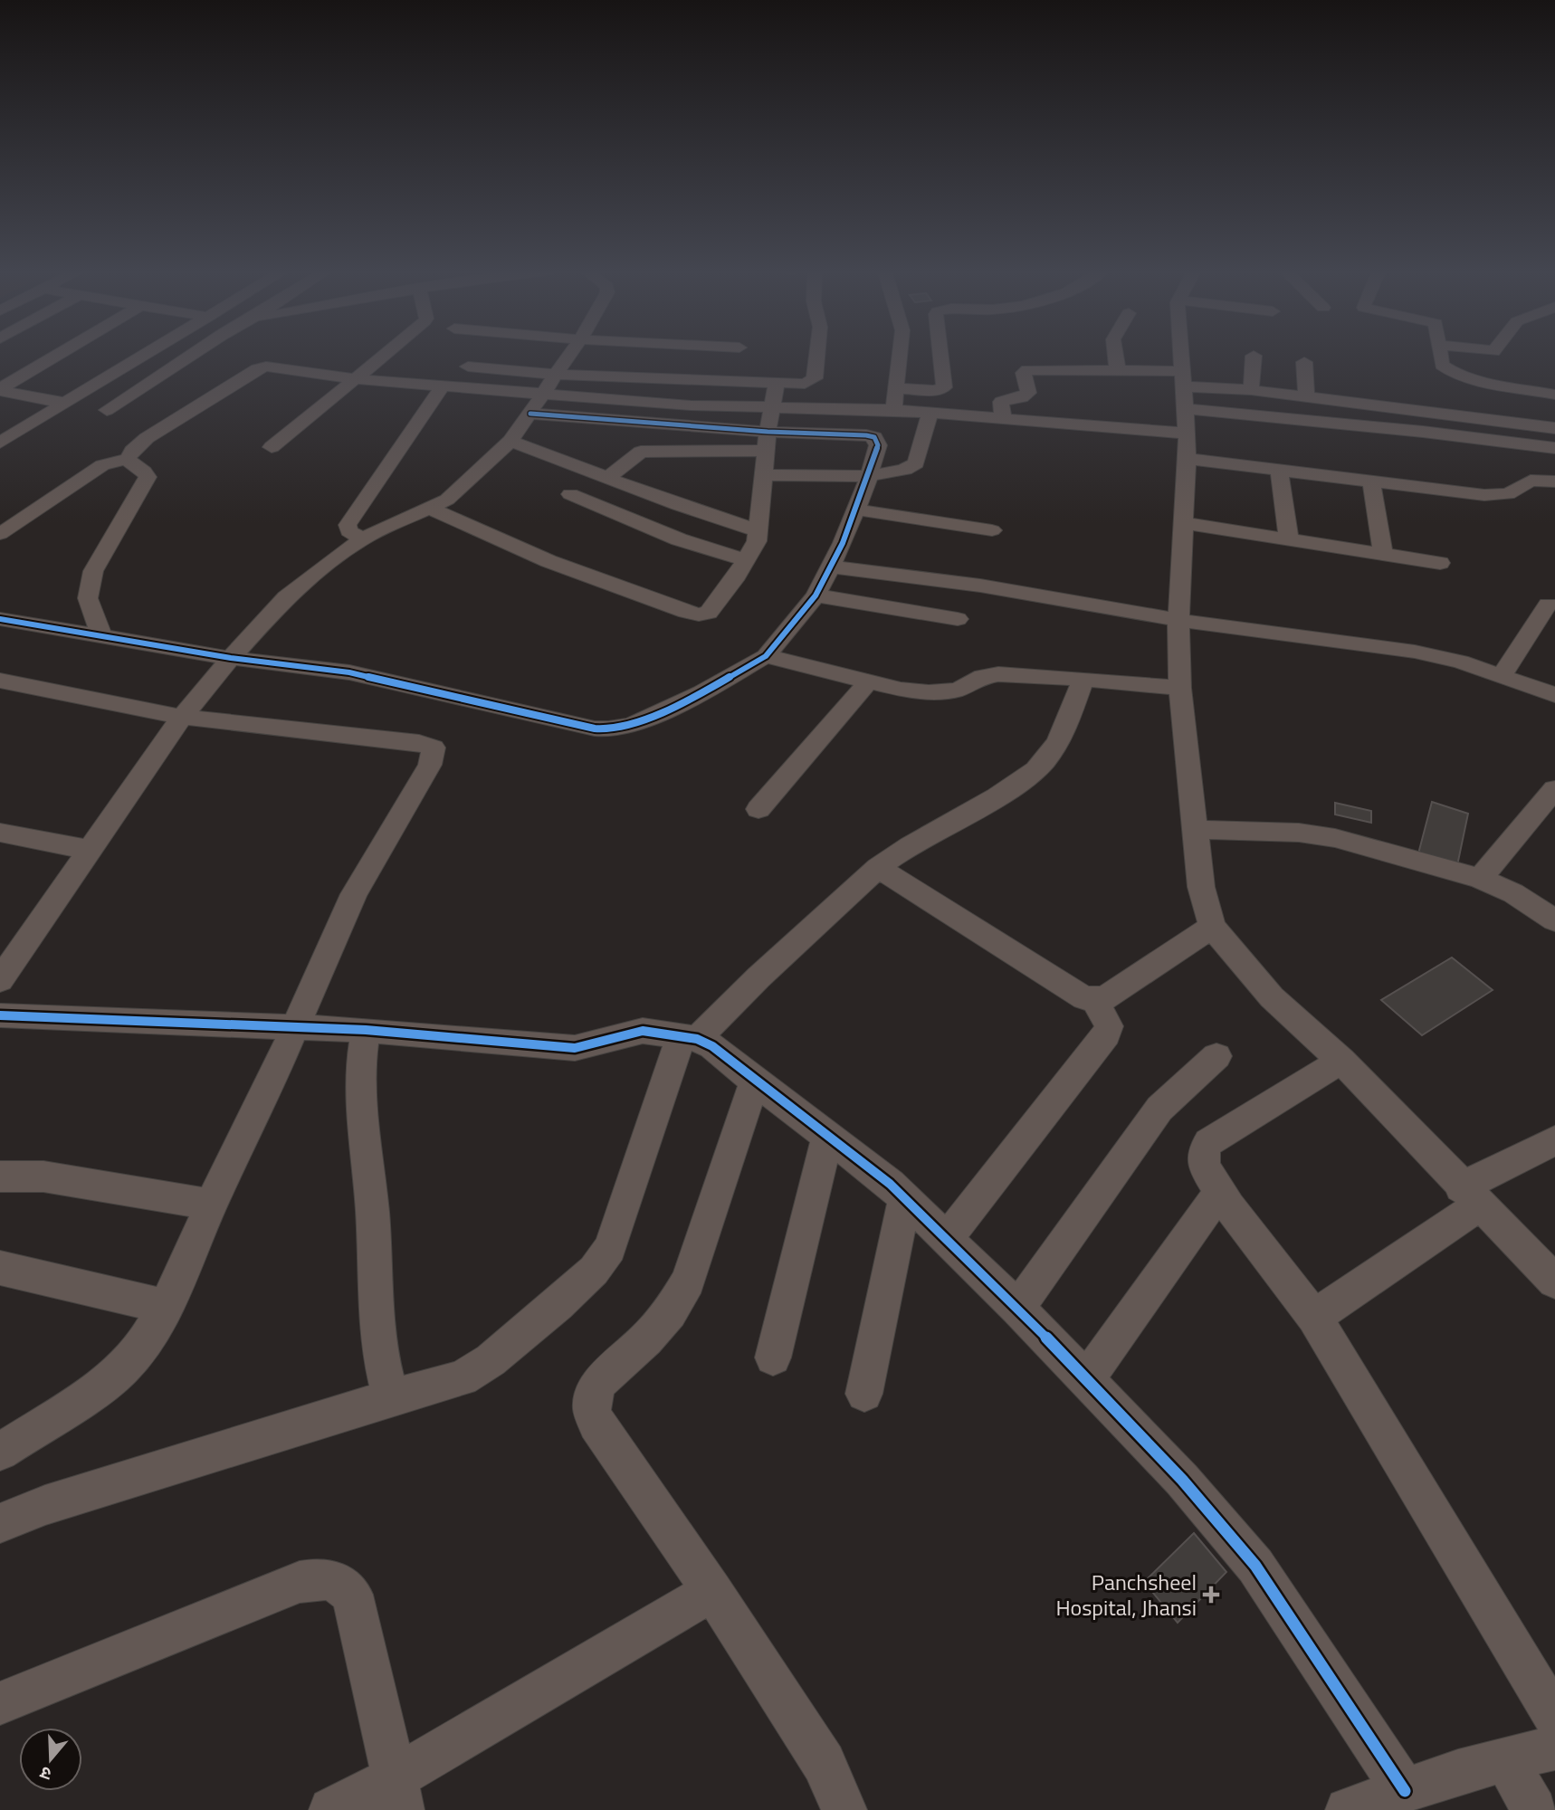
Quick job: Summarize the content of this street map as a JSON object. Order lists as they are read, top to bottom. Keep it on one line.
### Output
{"places":{"health":["Panchsheel Hospital, Jhansi"]},"north":"bottom"}
